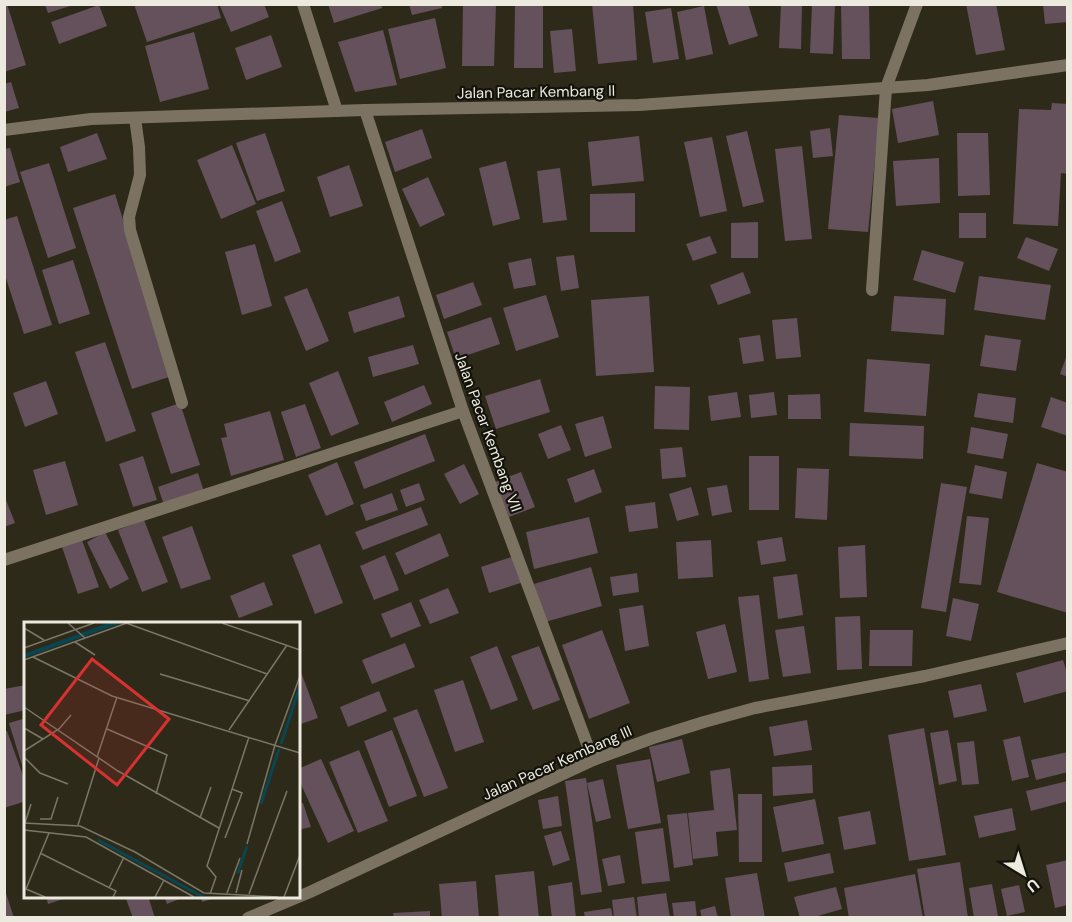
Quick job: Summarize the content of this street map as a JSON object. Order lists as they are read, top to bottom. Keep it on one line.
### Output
{"streets":{"street":["Jalan Pacar Kembang II","Jalan Pacar Kembang VII","Jalan Pacar Kembang III"]},"crossings":[["Jalan Pacar Kembang II","Jalan Pacar Kembang VII"],["Jalan Pacar Kembang VII","Jalan Pacar Kembang III"]],"north":"bottom right"}
